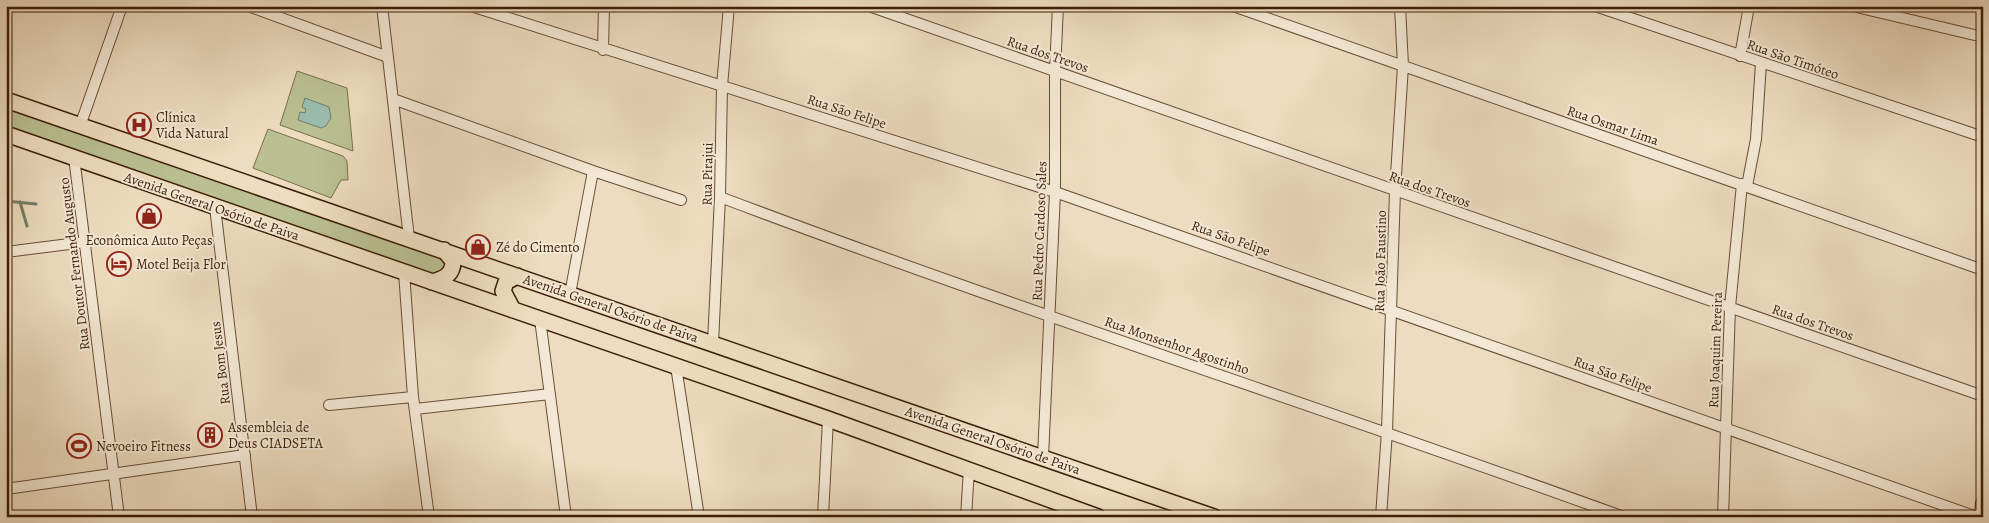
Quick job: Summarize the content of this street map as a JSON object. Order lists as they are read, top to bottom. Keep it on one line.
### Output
{"streets":{"main road":["Avenida General Osório de Paiva"],"street":["Rua dos Trevos","Rua São Timóteo","Rua São Felipe","Rua Osmar Lima","Rua Pirajui","Rua Pedro Cardoso Sales","Rua João Faustino","Rua Doutor Fernando Augusto","Rua Monsenhor Agostinho","Rua Joaquim Pereira","Rua Bom Jesus"]},"crossings":[["Rua dos Trevos","Rua Pedro Cardoso Sales"],["Rua dos Trevos","Rua João Faustino"],["Rua dos Trevos","Rua Joaquim Pereira"],["Rua São Timóteo","Rua Joaquim Pereira"],["Rua São Felipe","Rua Pirajui"],["Rua São Felipe","Rua Pedro Cardoso Sales"],["Rua São Felipe","Rua João Faustino"],["Rua São Felipe","Rua Joaquim Pereira"],["Rua Osmar Lima","Rua João Faustino"],["Rua Osmar Lima","Rua Joaquim Pereira"],["Rua Pirajui","Avenida General Osório de Paiva"],["Rua Pirajui","Rua Monsenhor Agostinho"],["Avenida General Osório de Paiva","Rua Pedro Cardoso Sales"],["Avenida General Osório de Paiva","Rua Doutor Fernando Augusto"],["Avenida General Osório de Paiva","Rua Bom Jesus"],["Rua Pedro Cardoso Sales","Rua Monsenhor Agostinho"],["Rua João Faustino","Rua Monsenhor Agostinho"]],"places":{"hospital":["Clínica Vida Natural"],"shop":["Econômica Auto Peças","Zé do Cimento"],"hotel":["Motel Beija Flor"],"building":["Assembleia de Deus CIADSETA"],"sports":["Nevoeiro Fitness"]}}
